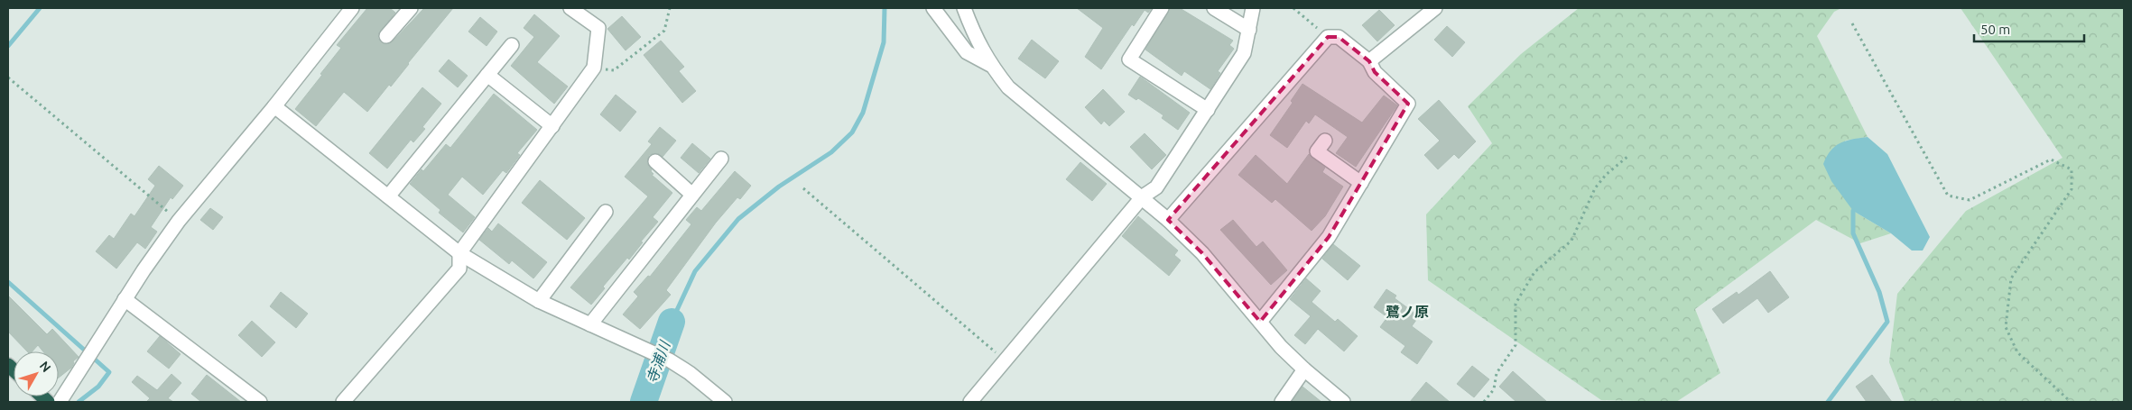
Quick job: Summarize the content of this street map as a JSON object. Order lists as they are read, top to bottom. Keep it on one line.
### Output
{"districts":["鷺ノ原"],"water":["寺浦川"],"scale_bar":"50 m","north":"top right"}
